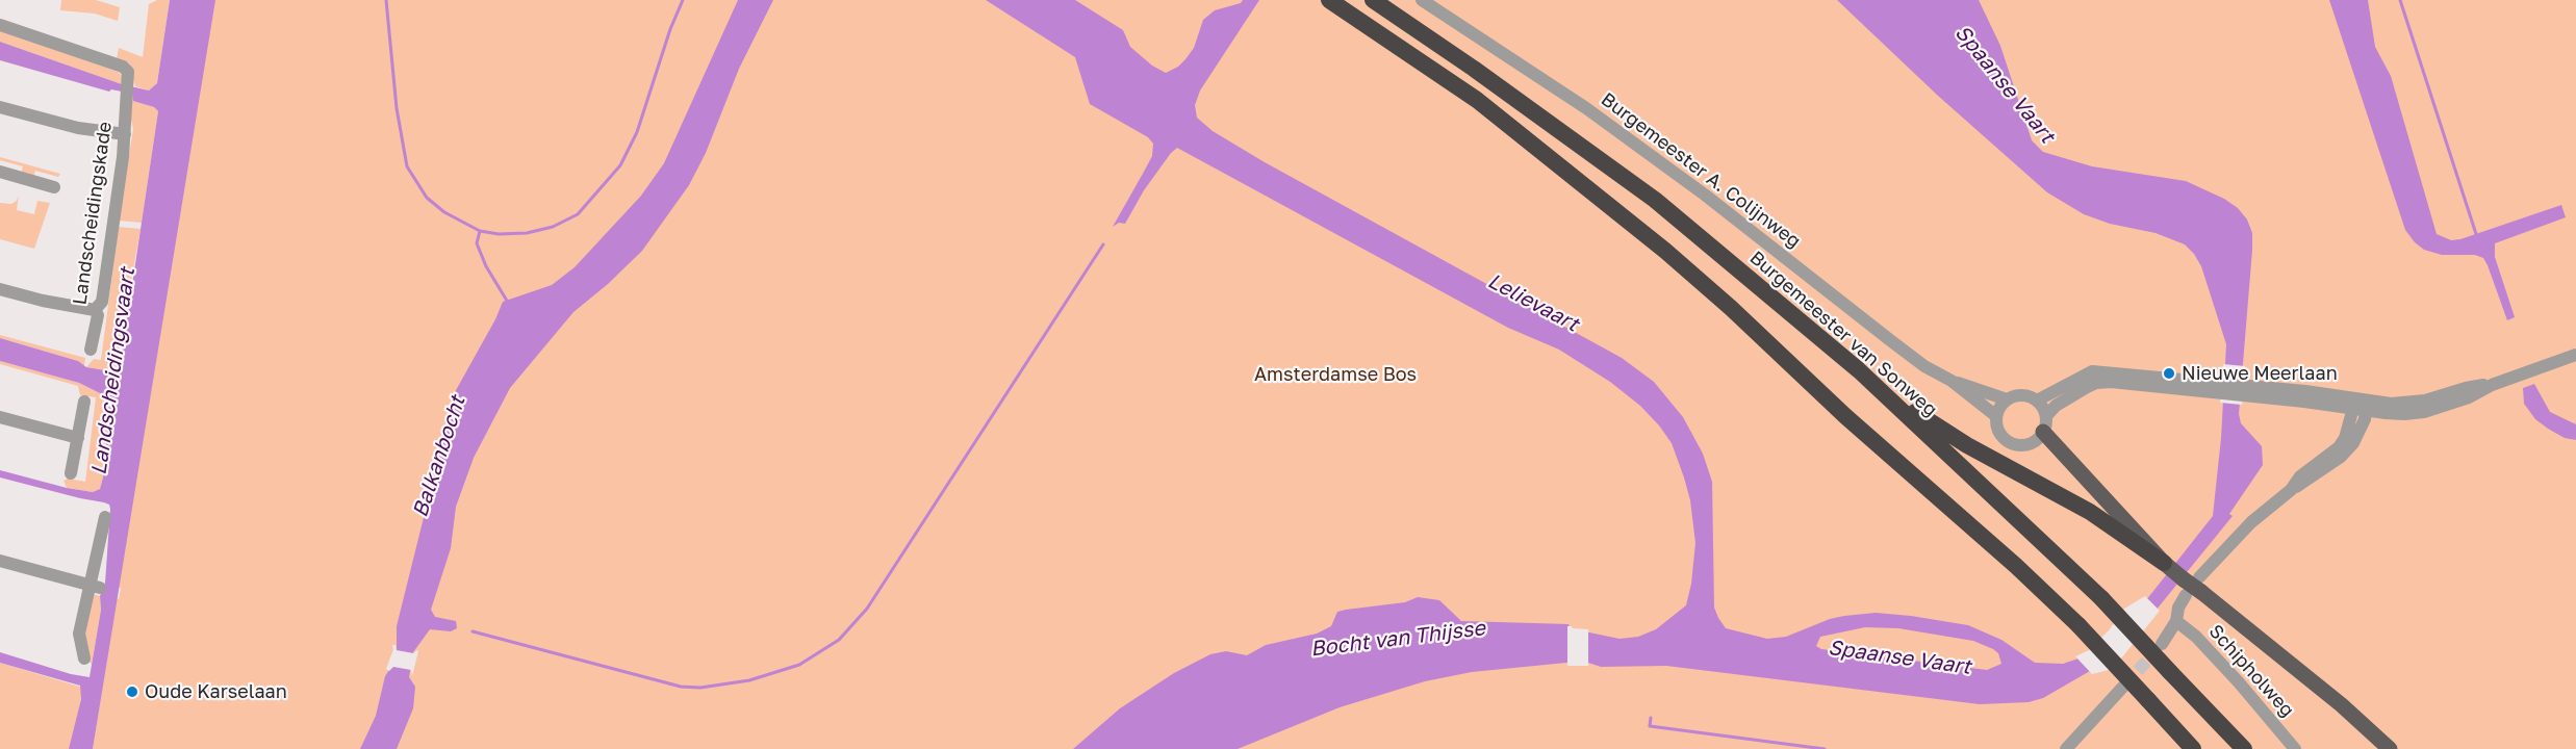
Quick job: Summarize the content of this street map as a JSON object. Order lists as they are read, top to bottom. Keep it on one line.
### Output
{"streets":{"highway":["Burgemeester van Sonweg"],"street":["Burgemeester A. Colijnweg","Landscheidingskade","Schipholweg"]},"water":["Spaanse Vaart","Lelievaart","Landscheidingsvaart","Balkanbocht","Bocht van Thijsse"],"parks":["Amsterdamse Bos"],"places":["Nieuwe Meerlaan","Oude Karselaan"]}
